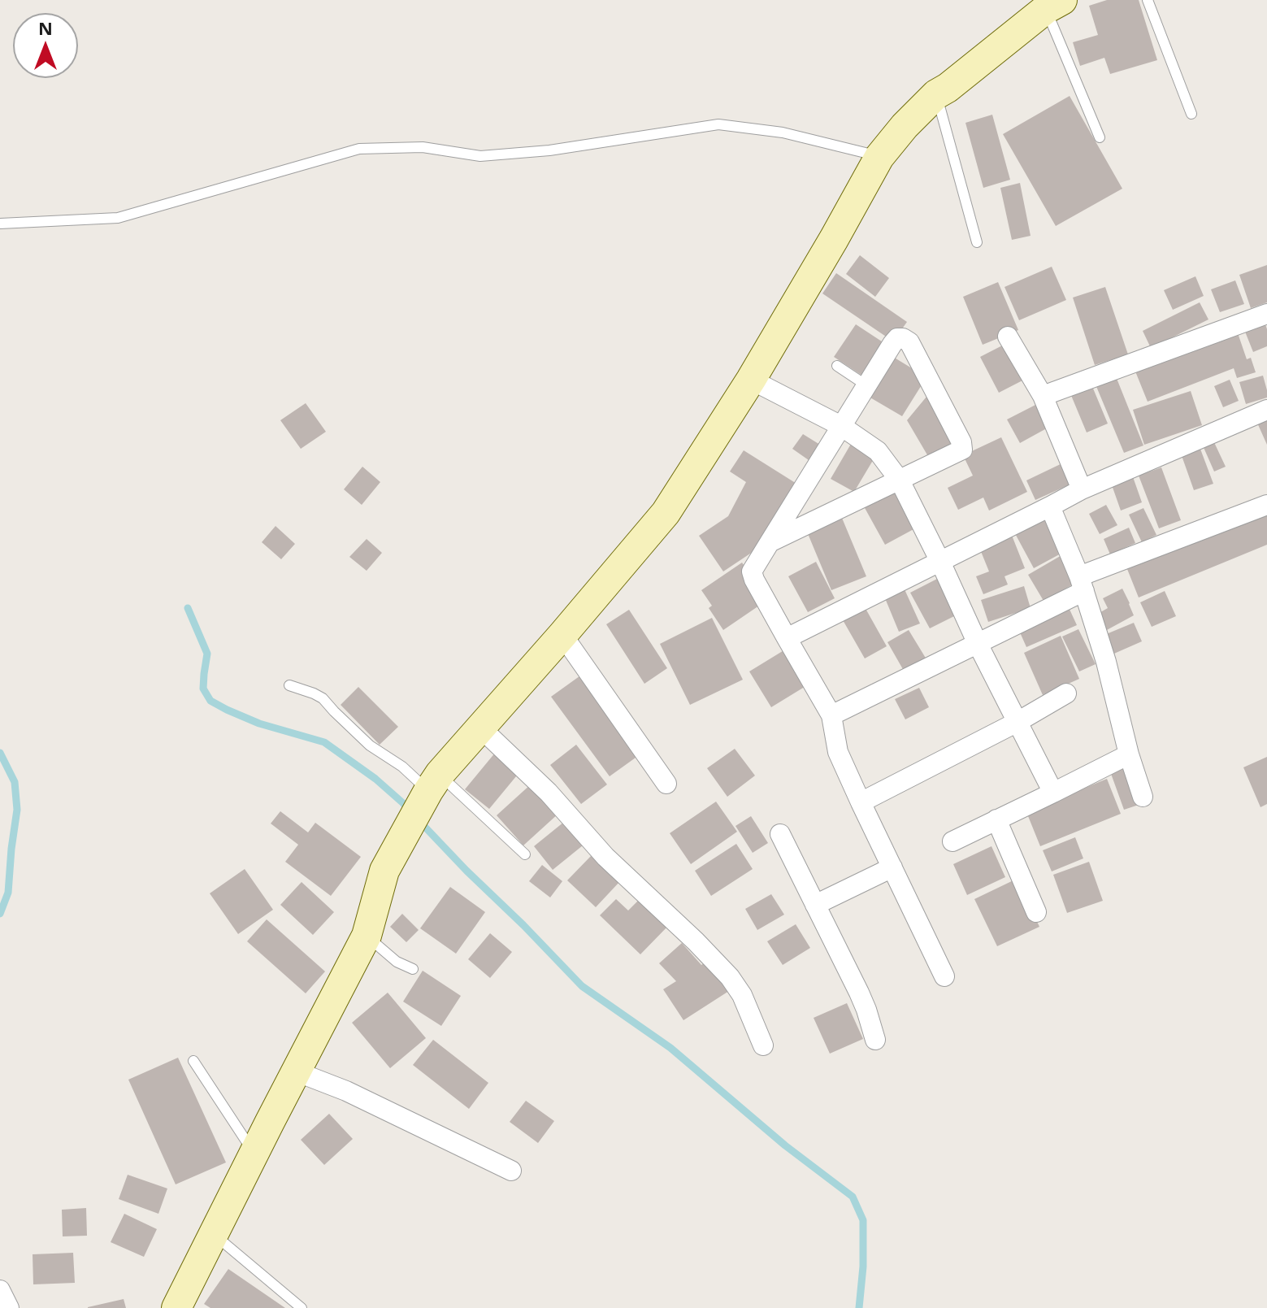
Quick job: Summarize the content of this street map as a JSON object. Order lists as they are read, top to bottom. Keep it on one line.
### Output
{"north":"top"}
